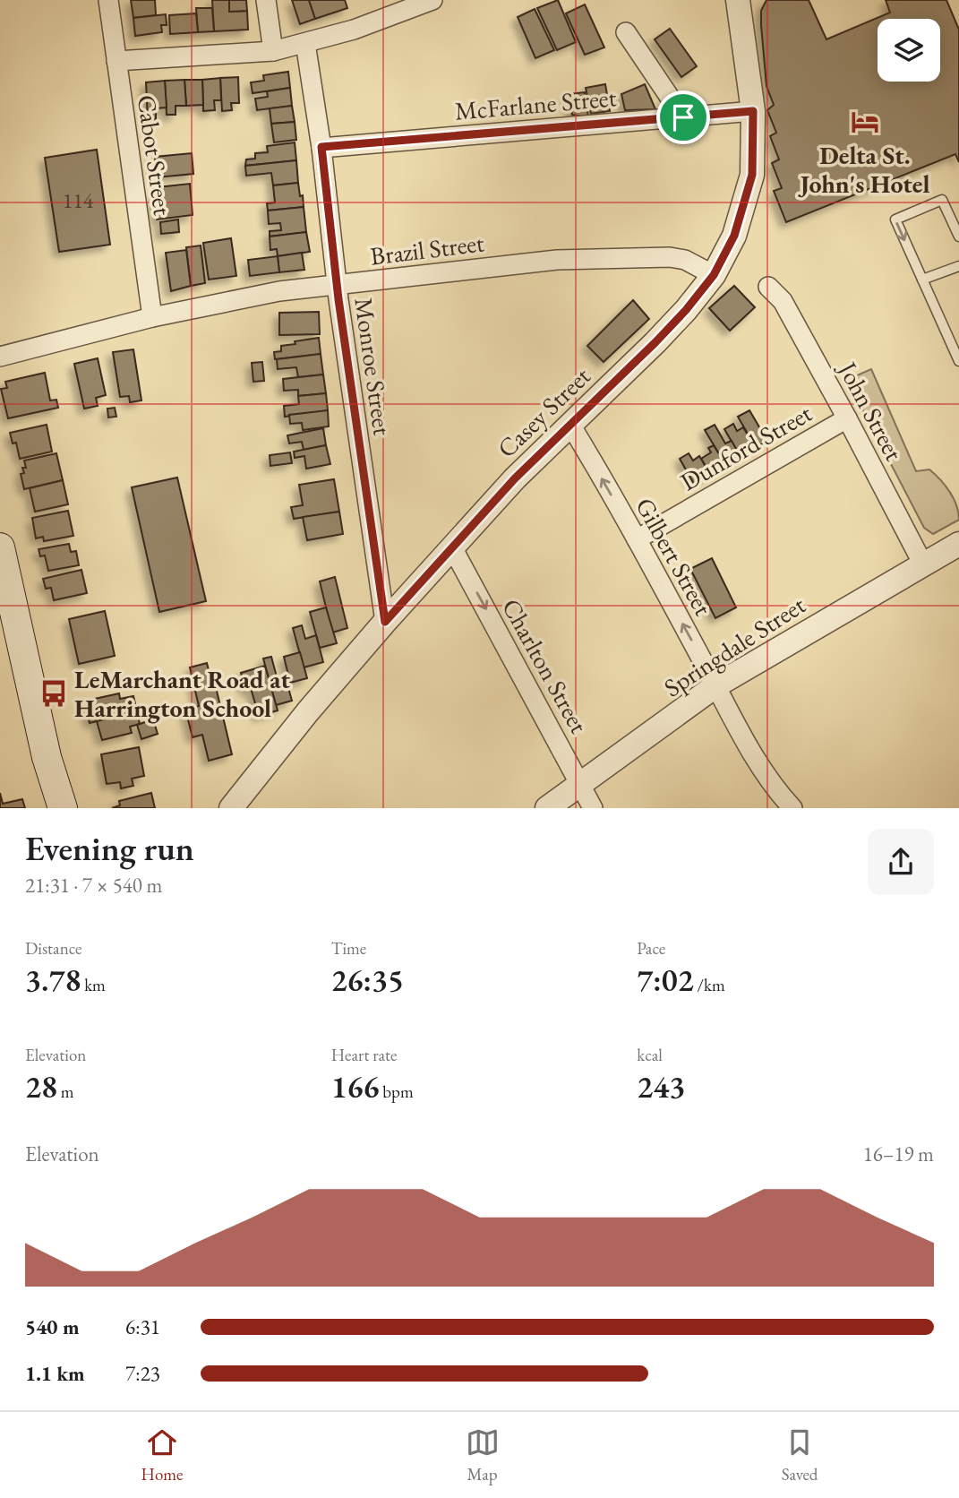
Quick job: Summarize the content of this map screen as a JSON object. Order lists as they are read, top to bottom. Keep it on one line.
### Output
{"streets":{"street":["McFarlane Street","Cabot Street","Brazil Street","Monroe Street","John Street","Casey Street","Dunford Street","Gilbert Street","Springdale Street","Charlton Street"]},"crossings":[["McFarlane Street","Monroe Street"],["McFarlane Street","Casey Street"],["Cabot Street","Brazil Street"],["Brazil Street","Monroe Street"],["Brazil Street","Casey Street"],["Monroe Street","Casey Street"],["John Street","Dunford Street"],["John Street","Springdale Street"],["Casey Street","Gilbert Street"],["Casey Street","Charlton Street"],["Dunford Street","Gilbert Street"],["Gilbert Street","Springdale Street"],["Springdale Street","Charlton Street"]],"one_way":["Gilbert Street","Charlton Street"],"places":{"hotel":["Delta St. John's Hotel"],"bus stop":["LeMarchant Road at Harrington School"]},"house_numbers":["114"],"page":{"heading":["Evening run","21:31 · 7 × 540 m"],"stats":[["Distance","3.78 km"],["Time","26:35"],["Pace","7:02 /km"],["Elevation","28 m"],["Heart rate","166 bpm"],["kcal","243"]],"chart":["Elevation","16–19 m"],"list":[{"name":"540 m","note":"6:31"},{"name":"1.1 km","note":"7:23"}],"tabs":["Home","Map","Saved"]}}
